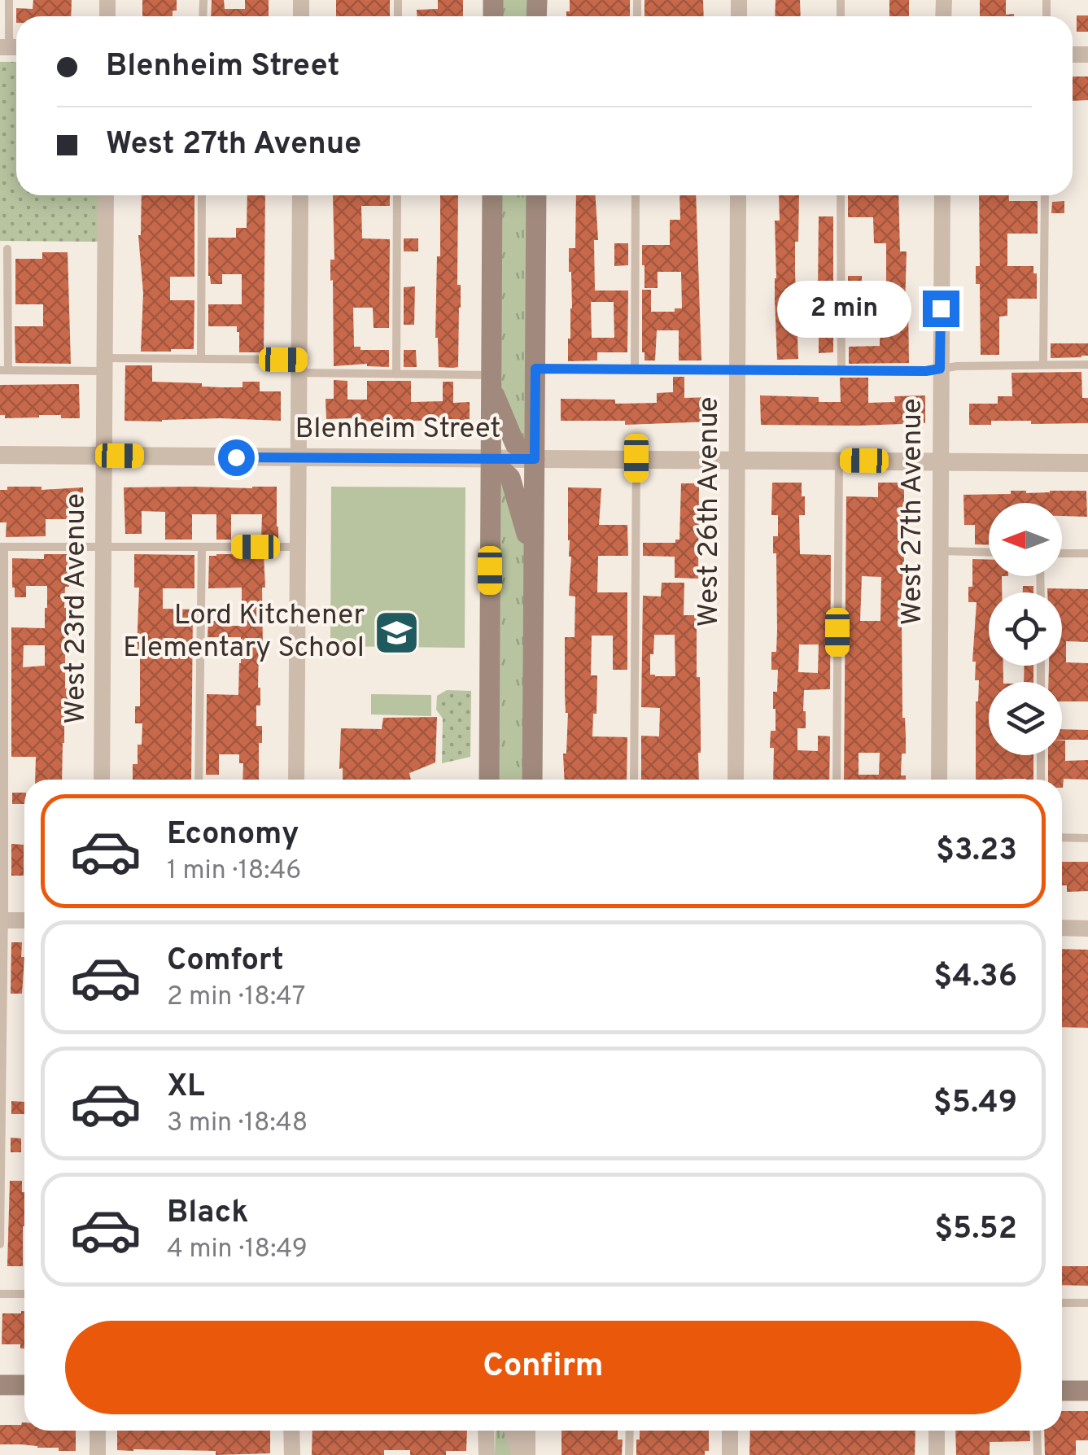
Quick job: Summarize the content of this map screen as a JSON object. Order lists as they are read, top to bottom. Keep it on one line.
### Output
{"streets":{"street":["Blenheim Street","West 26th Avenue","West 27th Avenue","West 23rd Avenue"]},"crossings":[["Blenheim Street","West 26th Avenue"],["Blenheim Street","West 27th Avenue"],["Blenheim Street","West 23rd Avenue"]],"places":{"school or university":["Lord Kitchener Elementary School"]},"north":"left","page":{"banner":["Blenheim Street","West 27th Avenue"],"bubble":"2 min","list":[{"name":"Economy","note":"1 min · 18:46","value":"$3.23"},{"name":"Comfort","note":"2 min · 18:47","value":"$4.36"},{"name":"XL","note":"3 min · 18:48","value":"$5.49"},{"name":"Black","note":"4 min · 18:49","value":"$5.52"}],"buttons":"Confirm"}}
